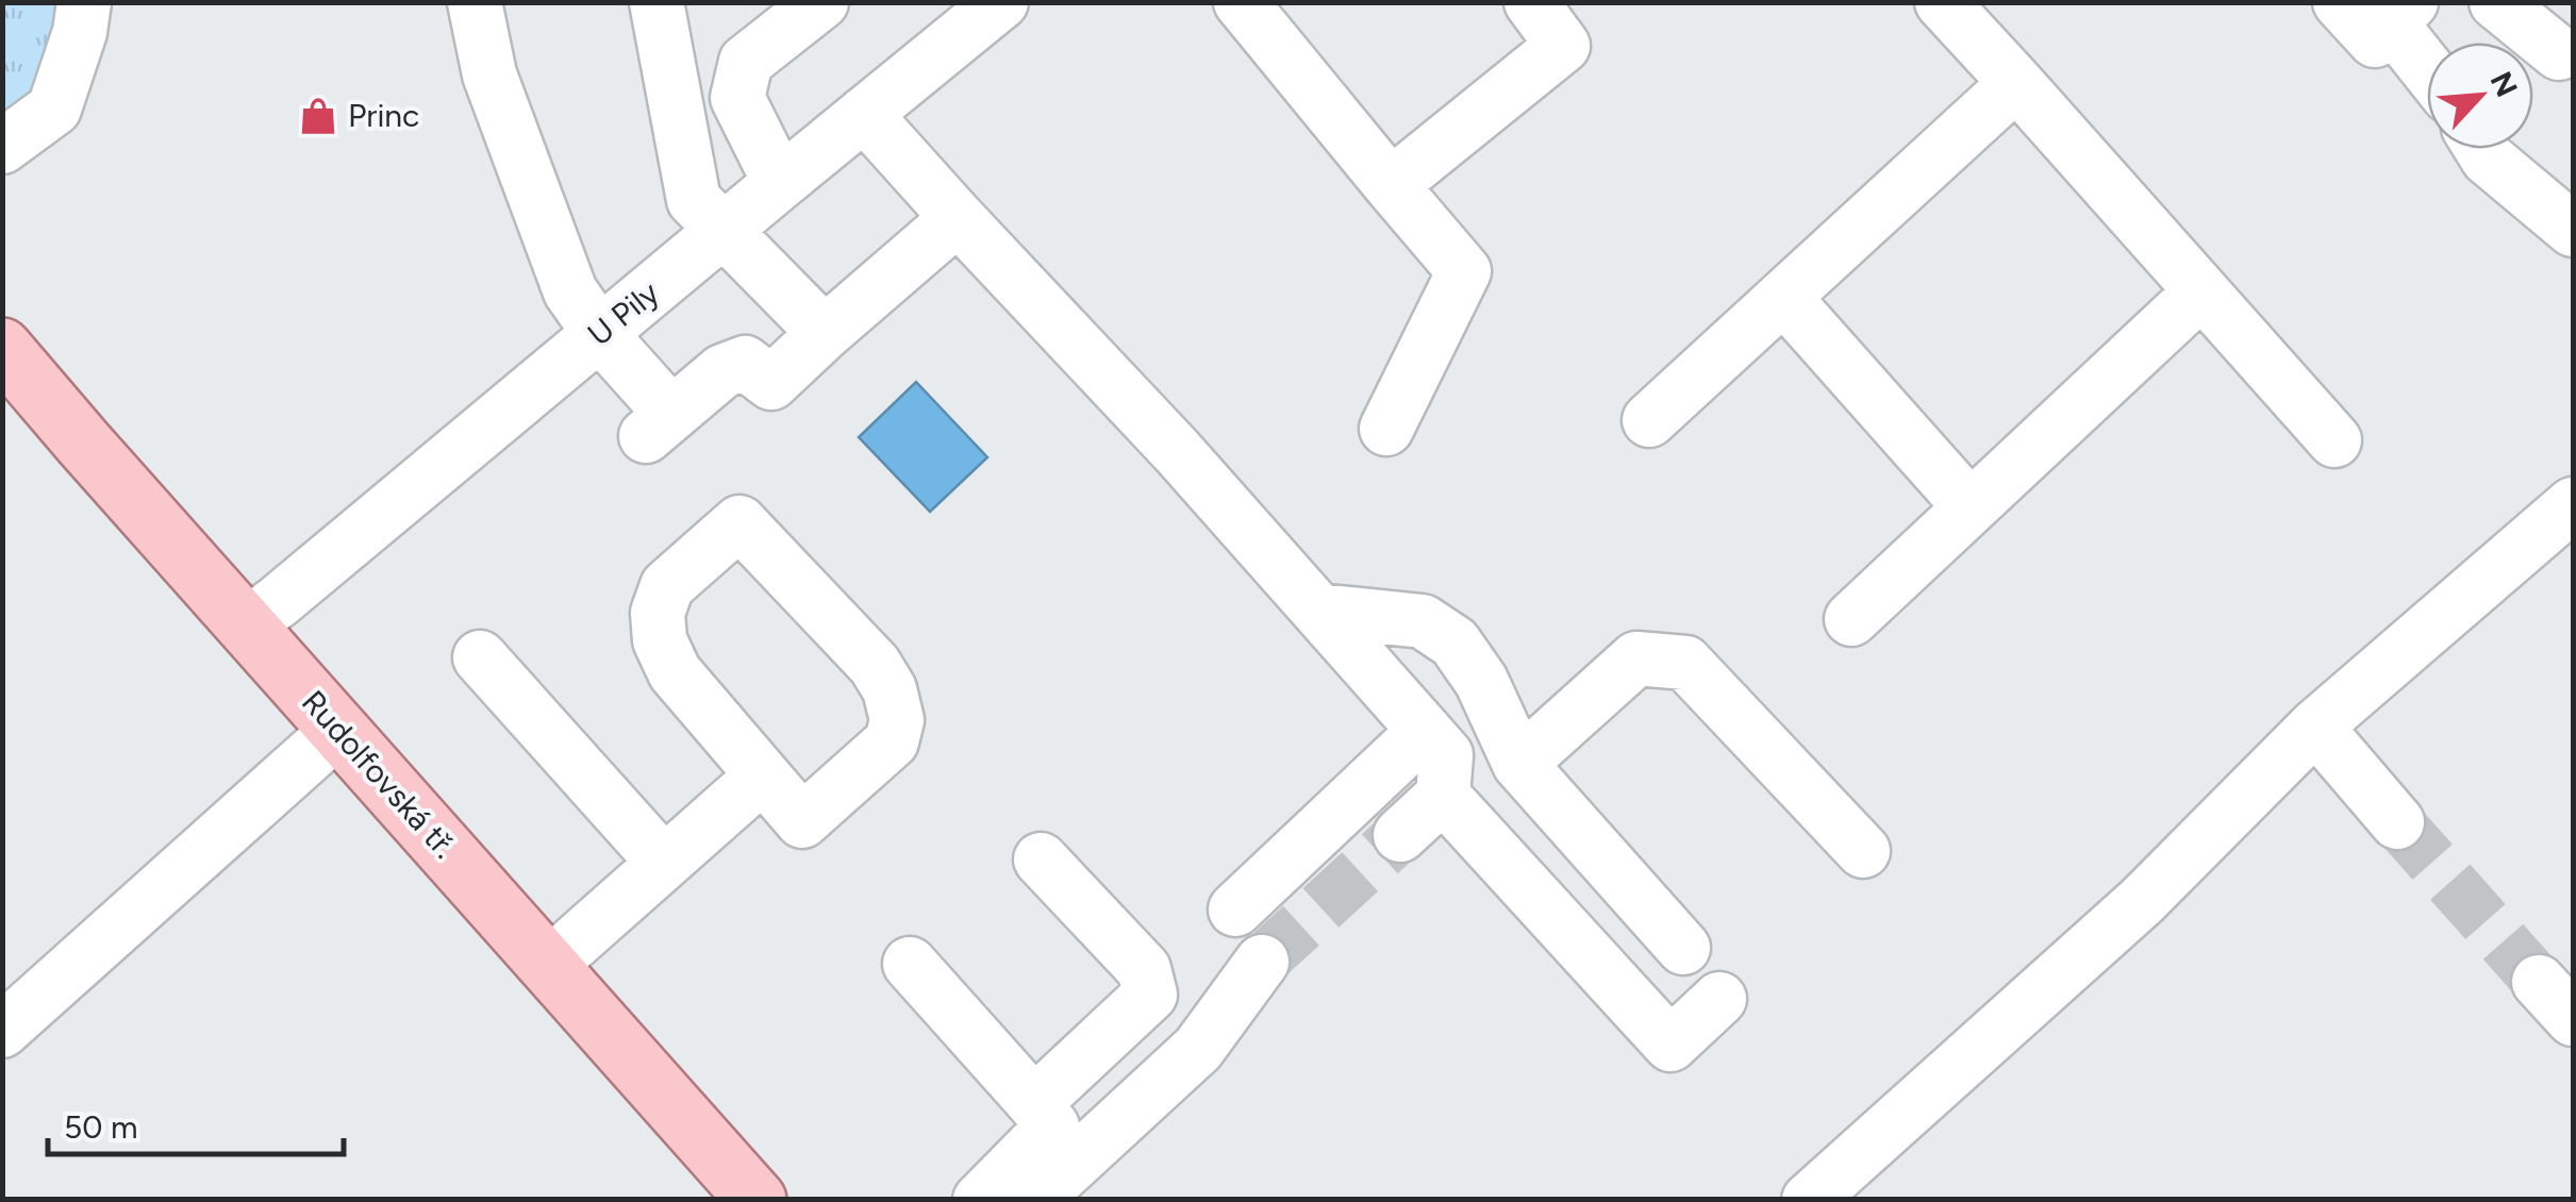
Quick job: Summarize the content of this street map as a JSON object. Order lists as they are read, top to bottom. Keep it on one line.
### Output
{"streets":{"main road":["Rudolfovská tř."],"street":["U Pily"]},"crossings":[["U Pily","Rudolfovská tř."]],"places":{"shop":["Princ"]},"scale_bar":"50 m","north":"top right"}
